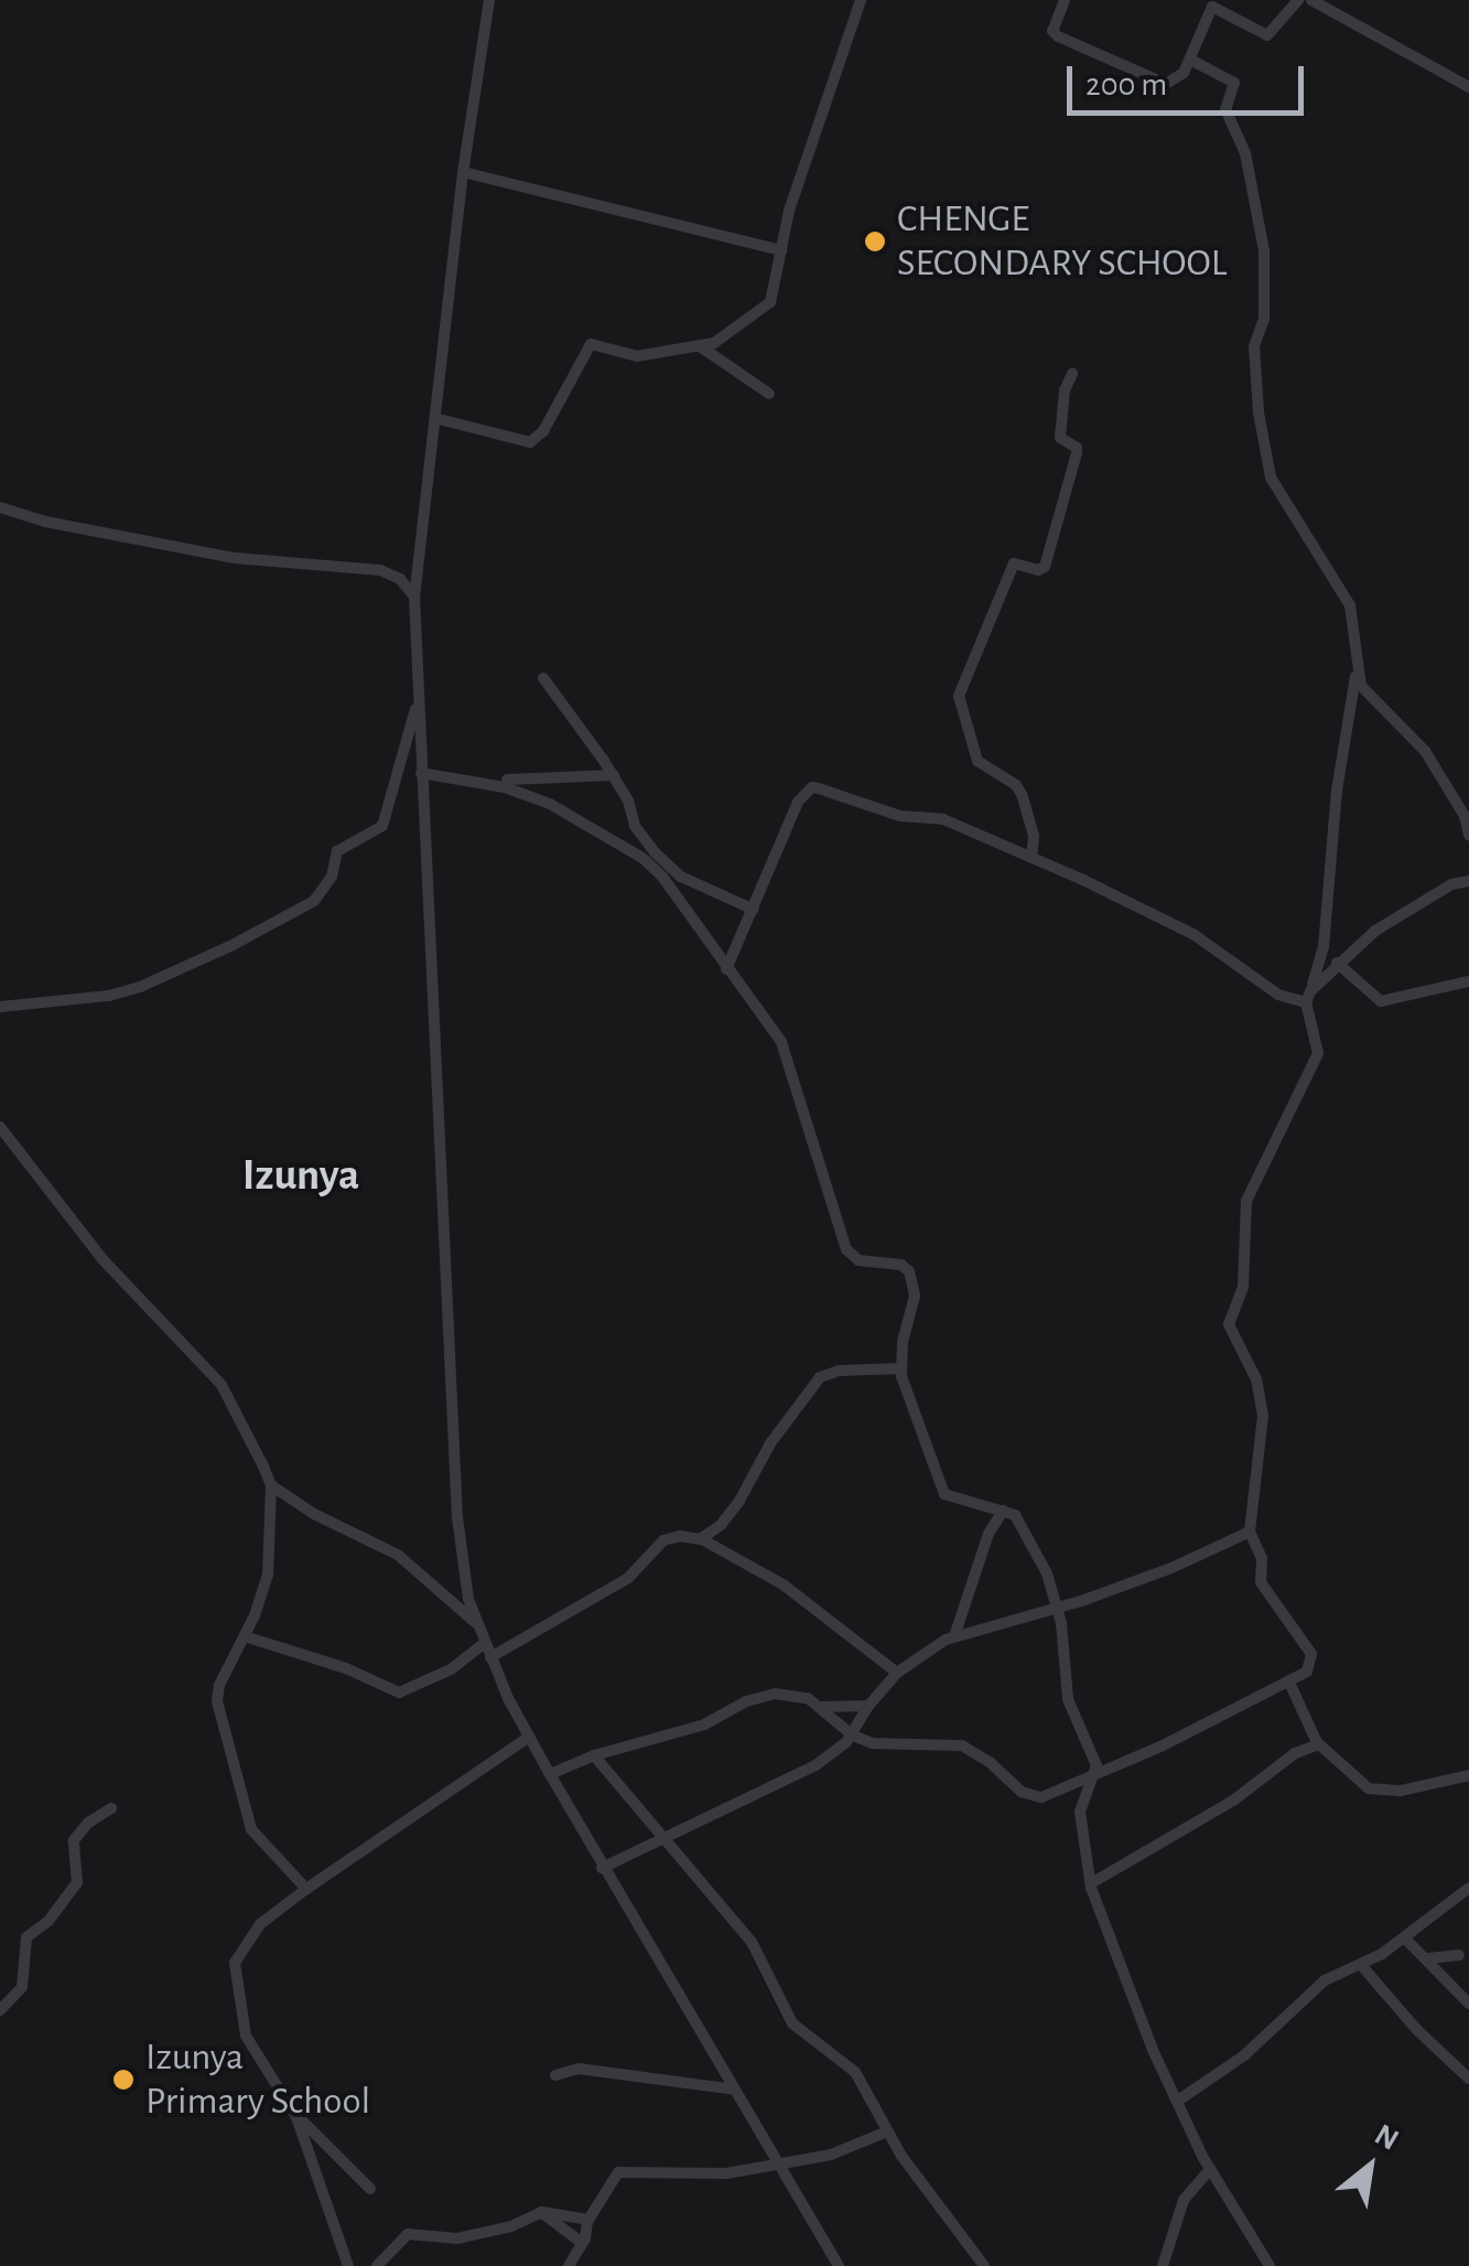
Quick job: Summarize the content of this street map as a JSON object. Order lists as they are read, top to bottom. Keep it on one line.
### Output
{"districts":["Izunya"],"places":["CHENGE SECONDARY SCHOOL","Izunya Primary School"],"scale_bar":"200 m","north":"top right"}
